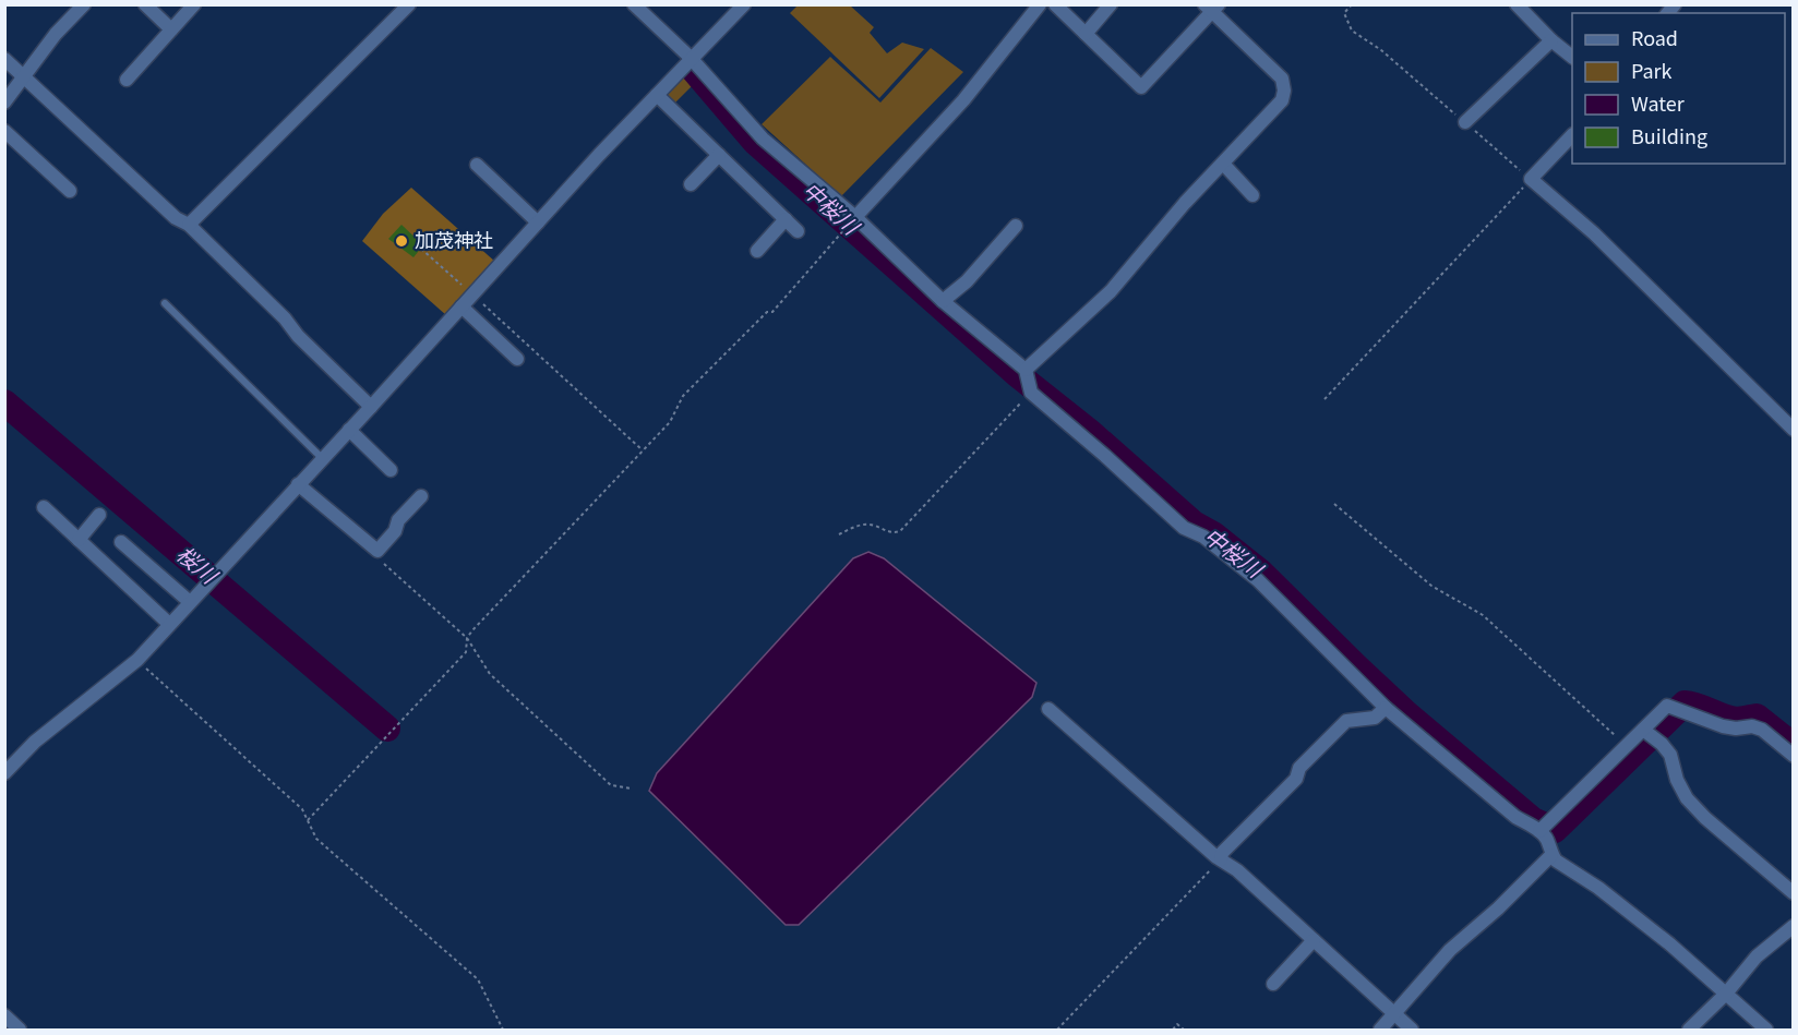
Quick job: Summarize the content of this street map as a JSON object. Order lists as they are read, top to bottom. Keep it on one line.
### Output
{"water":["中桜川","桜川"],"places":["加茂神社"],"legend":["Road","Park","Water","Building"]}
